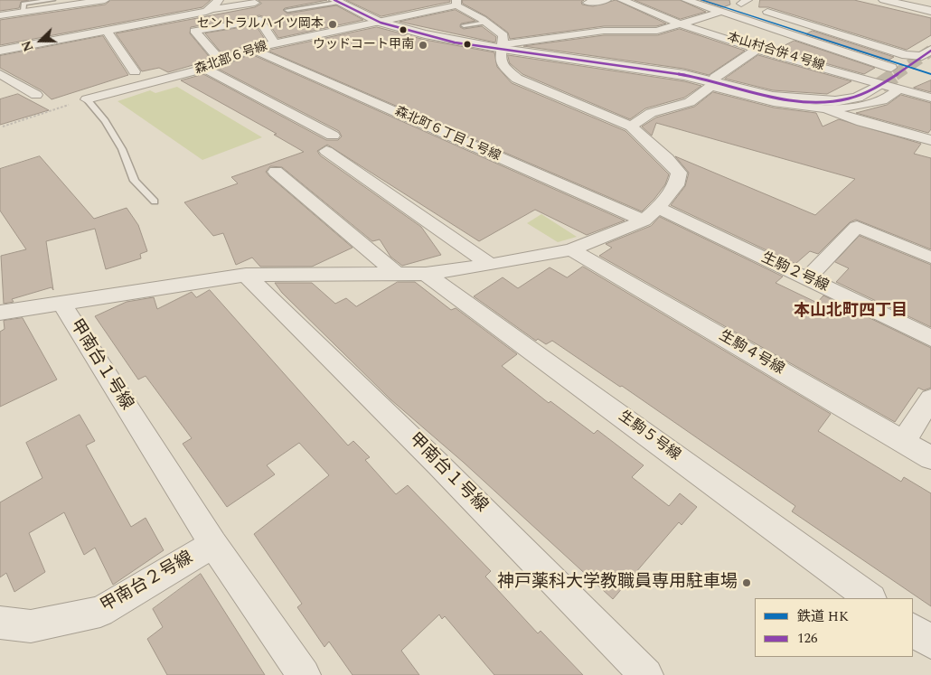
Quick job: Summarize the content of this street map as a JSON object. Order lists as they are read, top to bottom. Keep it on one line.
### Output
{"streets":{"street":["本山村合併４号線","森北部６号線","森北町６丁目１号線","生駒２号線","生駒４号線","甲南台１号線","生駒５号線","甲南台２号線"]},"crossings":[["森北部６号線","森北町６丁目１号線"],["甲南台１号線","甲南台２号線"]],"districts":["本山北町四丁目"],"places":["セントラルハイツ岡本","ウッドコート甲南","神戸薬科大学教職員専用駐車場"],"lines":["rail line HK","transit line 126"],"legend":["鉄道 HK","126"],"north":"left"}
